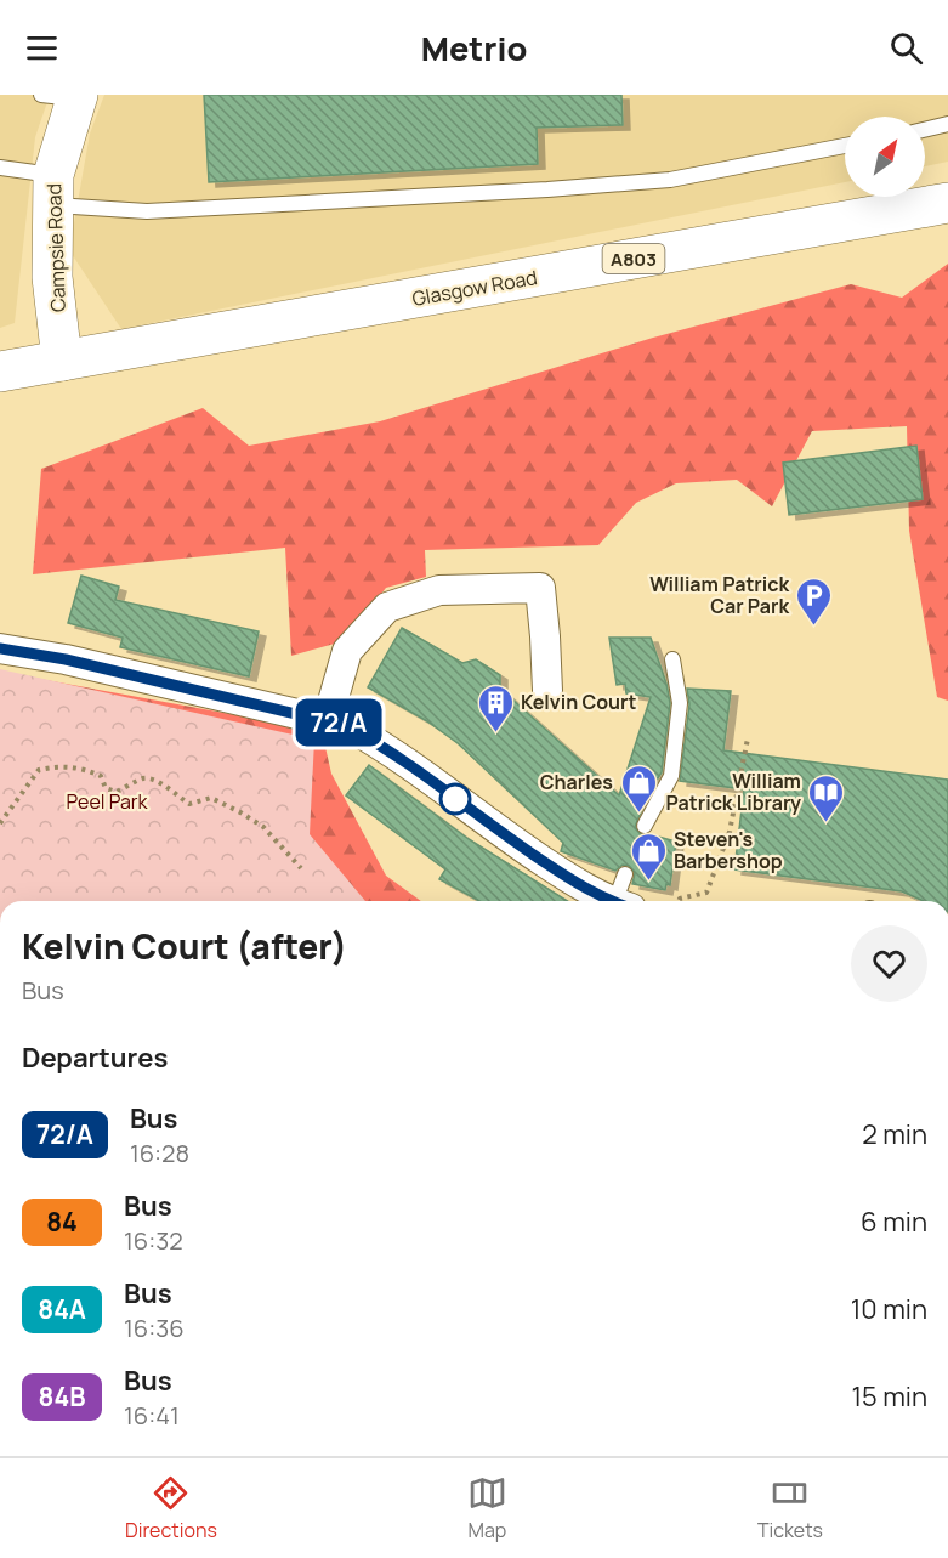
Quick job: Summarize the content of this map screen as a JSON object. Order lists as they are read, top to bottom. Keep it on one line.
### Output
{"streets":{"main road":["Campsie Road","A803","Glasgow Road"]},"crossings":[["Campsie Road","Glasgow Road"]],"parks":["Peel Park"],"places":{"parking":["William Patrick Car Park"],"building":["Kelvin Court"],"shop":["Charles","Steven's Barbershop"],"library":["William Patrick Library"]},"lines":["bus line 72/A"],"north":"top right","page":{"header":"Metrio","on_map":"72/A","heading":[["Kelvin Court (after)","Bus"],"Departures"],"list":[{"mark":"72/A","name":"Bus","note":"16:28","value":"2 min"},{"mark":"84","name":"Bus","note":"16:32","value":"6 min"},{"mark":"84A","name":"Bus","note":"16:36","value":"10 min"},{"mark":"84B","name":"Bus","note":"16:41","value":"15 min"}],"tabs":["Directions","Map","Tickets"]}}
